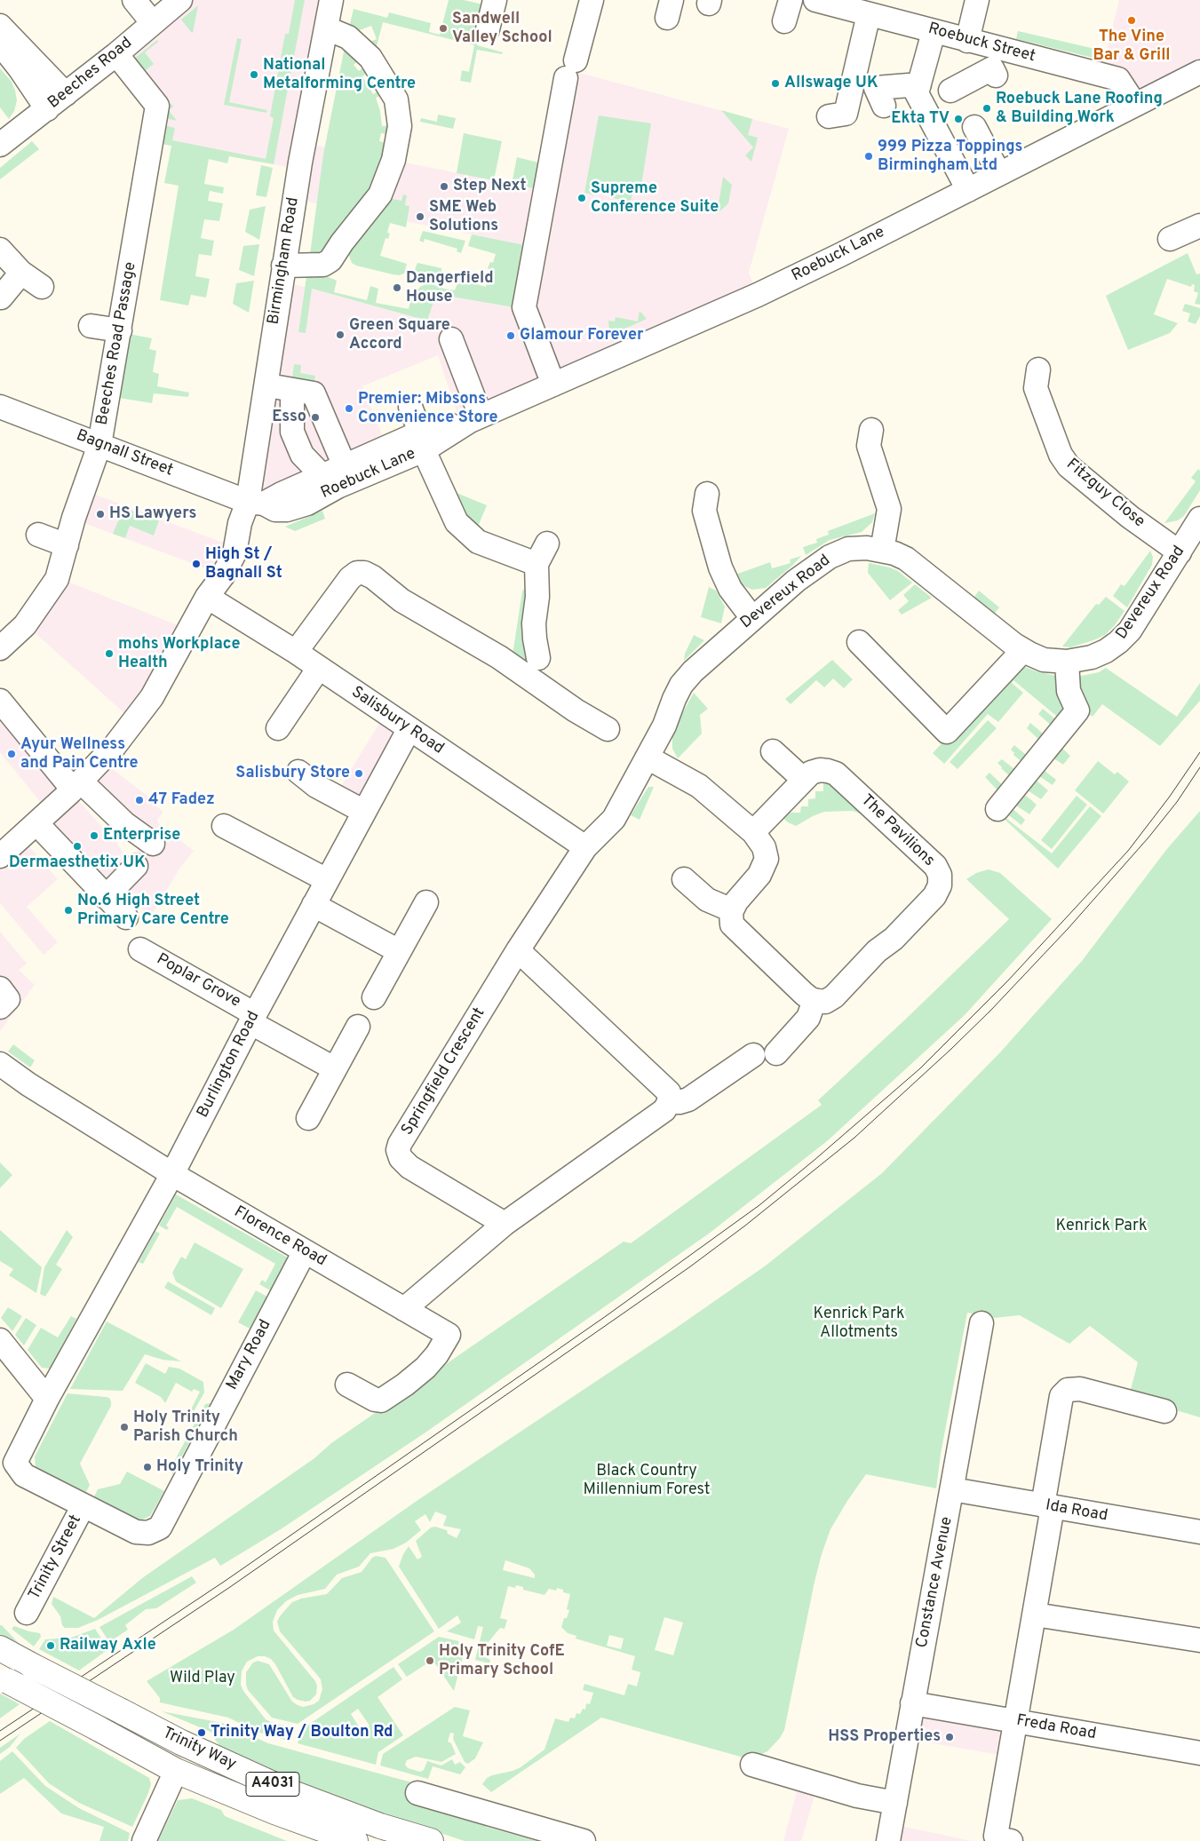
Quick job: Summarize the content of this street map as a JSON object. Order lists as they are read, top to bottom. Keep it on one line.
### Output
{"streets":{"main road":["Trinity Way","A4031"],"street":["Roebuck Street","Beeches Road","Roebuck Lane","Birmingham Road","Beeches Road Passage","Bagnall Street","Fitzguy Close","Devereux Road","Salisbury Road","The Pavilions","Poplar Grove","Burlington Road","Springfield Crescent","Florence Road","Mary Road","Ida Road","Trinity Street","Constance Avenue","Freda Road"]},"crossings":[["Roebuck Street","Roebuck Lane"],["Beeches Road","Beeches Road Passage"],["Roebuck Lane","Birmingham Road"],["Roebuck Lane","Bagnall Street"],["Birmingham Road","Bagnall Street"],["Birmingham Road","Salisbury Road"],["Beeches Road Passage","Bagnall Street"],["Fitzguy Close","Devereux Road"],["Devereux Road","Salisbury Road"],["Devereux Road","Springfield Crescent"],["Salisbury Road","Burlington Road"],["Salisbury Road","Springfield Crescent"],["Poplar Grove","Burlington Road"],["Burlington Road","Florence Road"],["Burlington Road","Trinity Street"],["Florence Road","Mary Road"],["Mary Road","Trinity Street"],["Ida Road","Constance Avenue"],["Constance Avenue","Freda Road"]],"parks":["Kenrick Park","Kenrick Park Allotments","Black Country Millennium Forest","Wild Play"],"places":["The Vine Bar & Grill","Sandwell Valley School","National Metalforming Centre","Allswage UK","Roebuck Lane Roofing & Building Work","Ekta TV","999 Pizza Toppings Birmingham Ltd","Step Next","Supreme Conference Suite","SME Web Solutions","Dangerfield House","Green Square Accord","Glamour Forever","Premier: Mibsons Convenience Store","Esso","HS Lawyers","High St / Bagnall St","mohs Workplace Health","Ayur Wellness and Pain Centre","Salisbury Store","47 Fadez","Enterprise","Dermaesthetix UK","No.6 High Street Primary Care Centre","Holy Trinity Parish Church","Holy Trinity","Railway Axle","Holy Trinity CofE Primary School","Trinity Way / Boulton Rd","HSS Properties"]}
